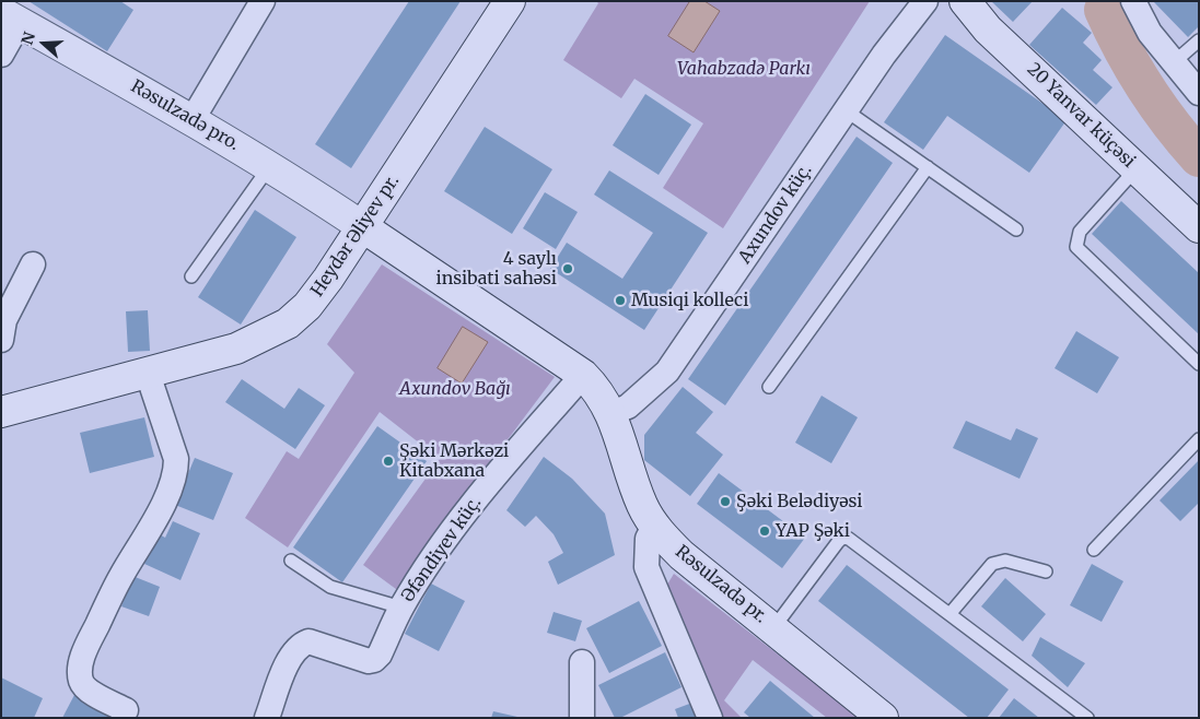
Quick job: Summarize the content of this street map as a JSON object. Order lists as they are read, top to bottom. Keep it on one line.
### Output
{"streets":{"main road":["Rəsulzadə pro.","20 Yanvar küçəsi","Heydər Əliyev pr.","Rəsulzadə pr."],"street":["Axundov küç.","Əfəndiyev küç."]},"crossings":[["Rəsulzadə pro.","Heydər Əliyev pr."],["Rəsulzadə pro.","Əfəndiyev küç."],["Rəsulzadə pro.","Rəsulzadə pr."],["Axundov küç.","Rəsulzadə pr."],["Əfəndiyev küç.","Rəsulzadə pr."]],"parks":["Vahabzadə Parkı","Axundov Bağı"],"places":["4 saylı insibati sahəsi","Musiqi kolleci","Şəki Mərkəzi Kitabxana","Şəki Belədiyəsi","YAP Şəki"],"north":"left"}
